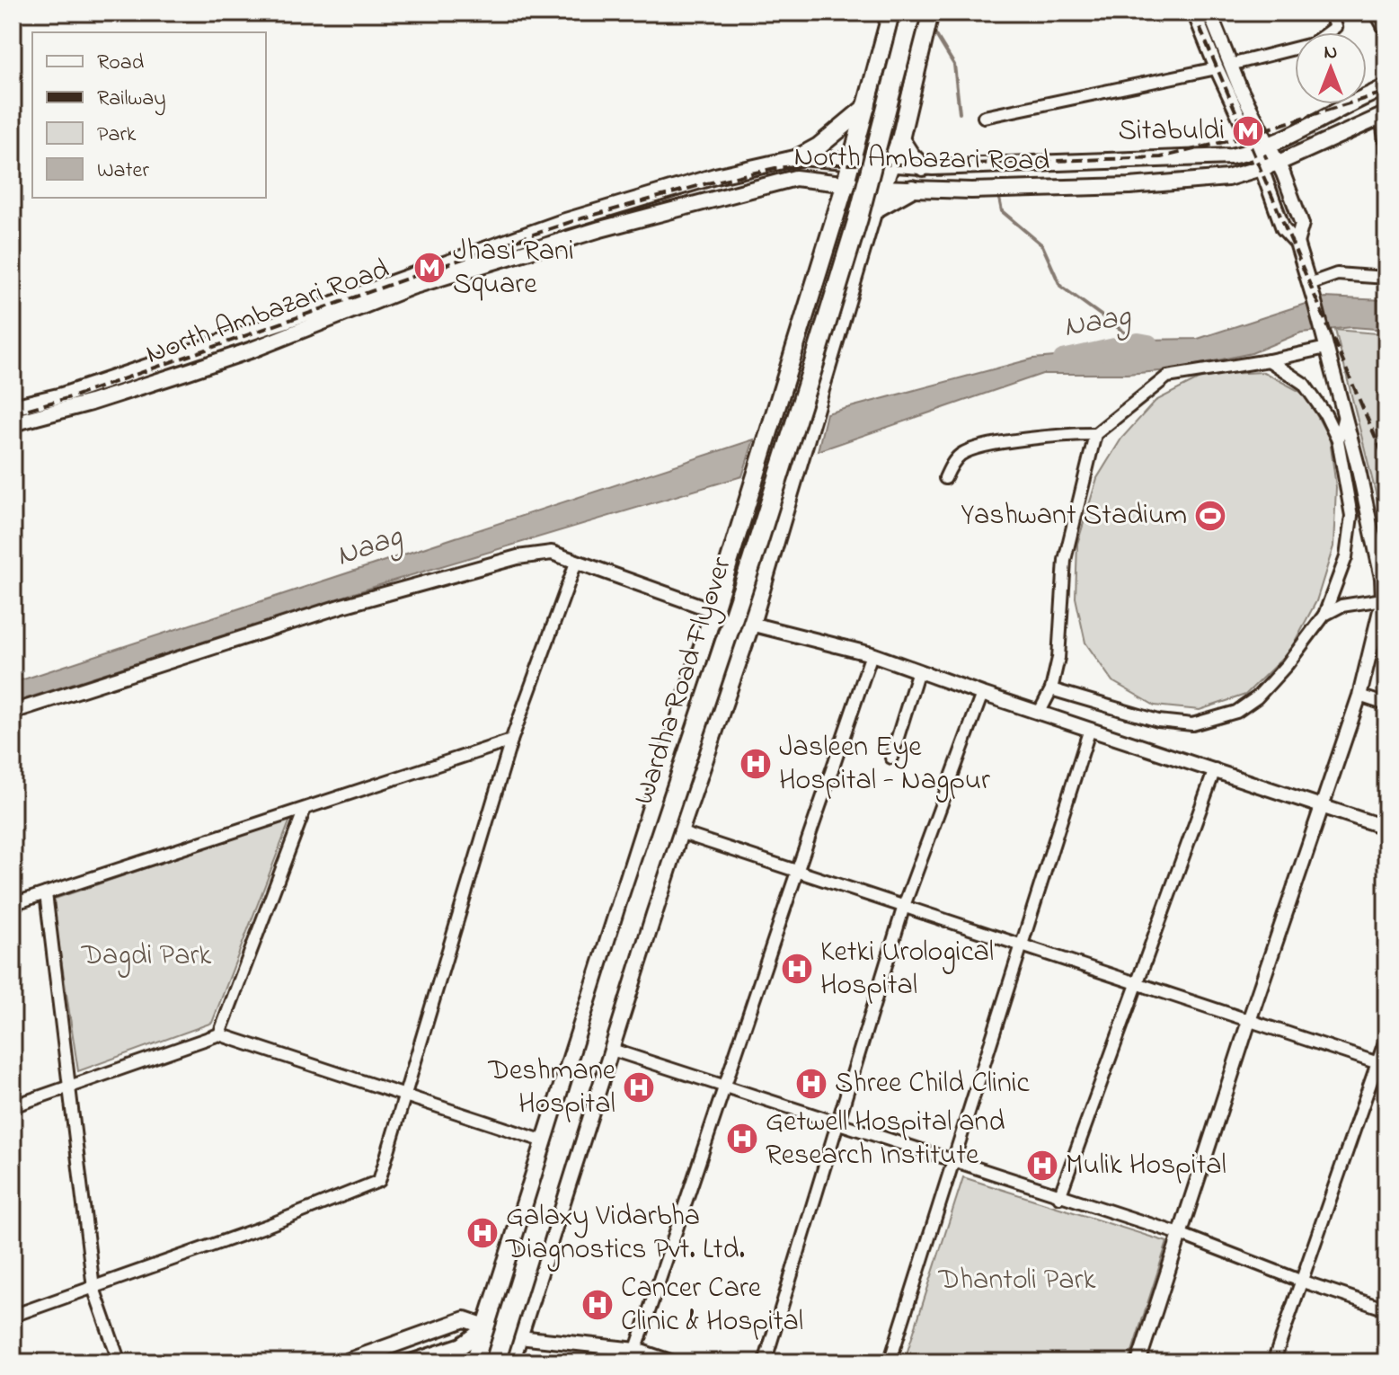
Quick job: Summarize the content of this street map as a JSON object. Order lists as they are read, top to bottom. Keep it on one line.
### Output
{"streets":{"highway":["Wardha Road Flyover"],"main road":["North Ambazari Road"]},"water":["Naag"],"parks":["Dagdi Park","Dhantoli Park"],"places":{"metro station":["Sitabuldi","Jhasi Rani Square"],"sports":["Yashwant Stadium"],"hospital":["Jasleen Eye Hospital - Nagpur","Ketki Urological Hospital","Shree Child Clinic","Deshmane Hospital","Getwell Hospital and Research Institute","Mulik Hospital","Galaxy Vidarbha Diagnostics Pvt. Ltd.","Cancer Care Clinic & Hospital"]},"legend":["Road","Railway","Park","Water"],"north":"top"}
